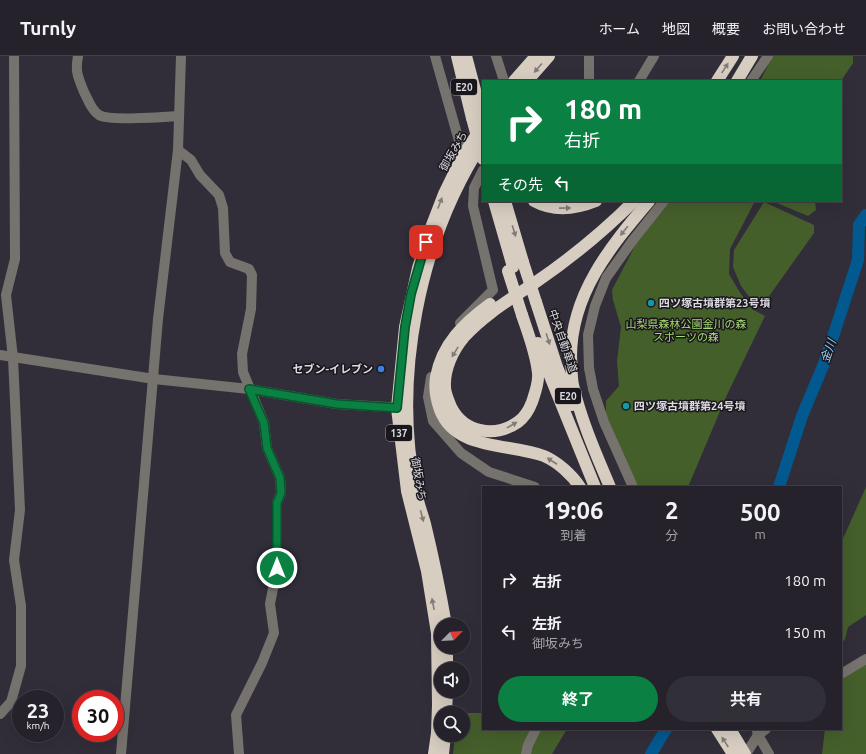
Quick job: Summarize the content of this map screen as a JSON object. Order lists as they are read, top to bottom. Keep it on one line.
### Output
{"streets":{"highway":["E20","御坂みち","中央自動車道","137"]},"water":["金川"],"parks":["山梨県森林公園金川の森 スポーツの森"],"places":["四ツ塚古墳群第23号墳","セブン-イレブン","四ツ塚古墳群第24号墳"],"north":"top right","page":{"header":"Turnly","nav":["ホーム","地図","概要","お問い合わせ"],"turn":["180 m","右折"],"then":"その先","eta":["19:06","到着","2","分","500","m"],"list":[{"name":"右折","value":"180 m"},{"name":"左折","note":"御坂みち","value":"150 m"}],"buttons":["終了","共有"],"speed":"23 km/h","limit":"30"}}
